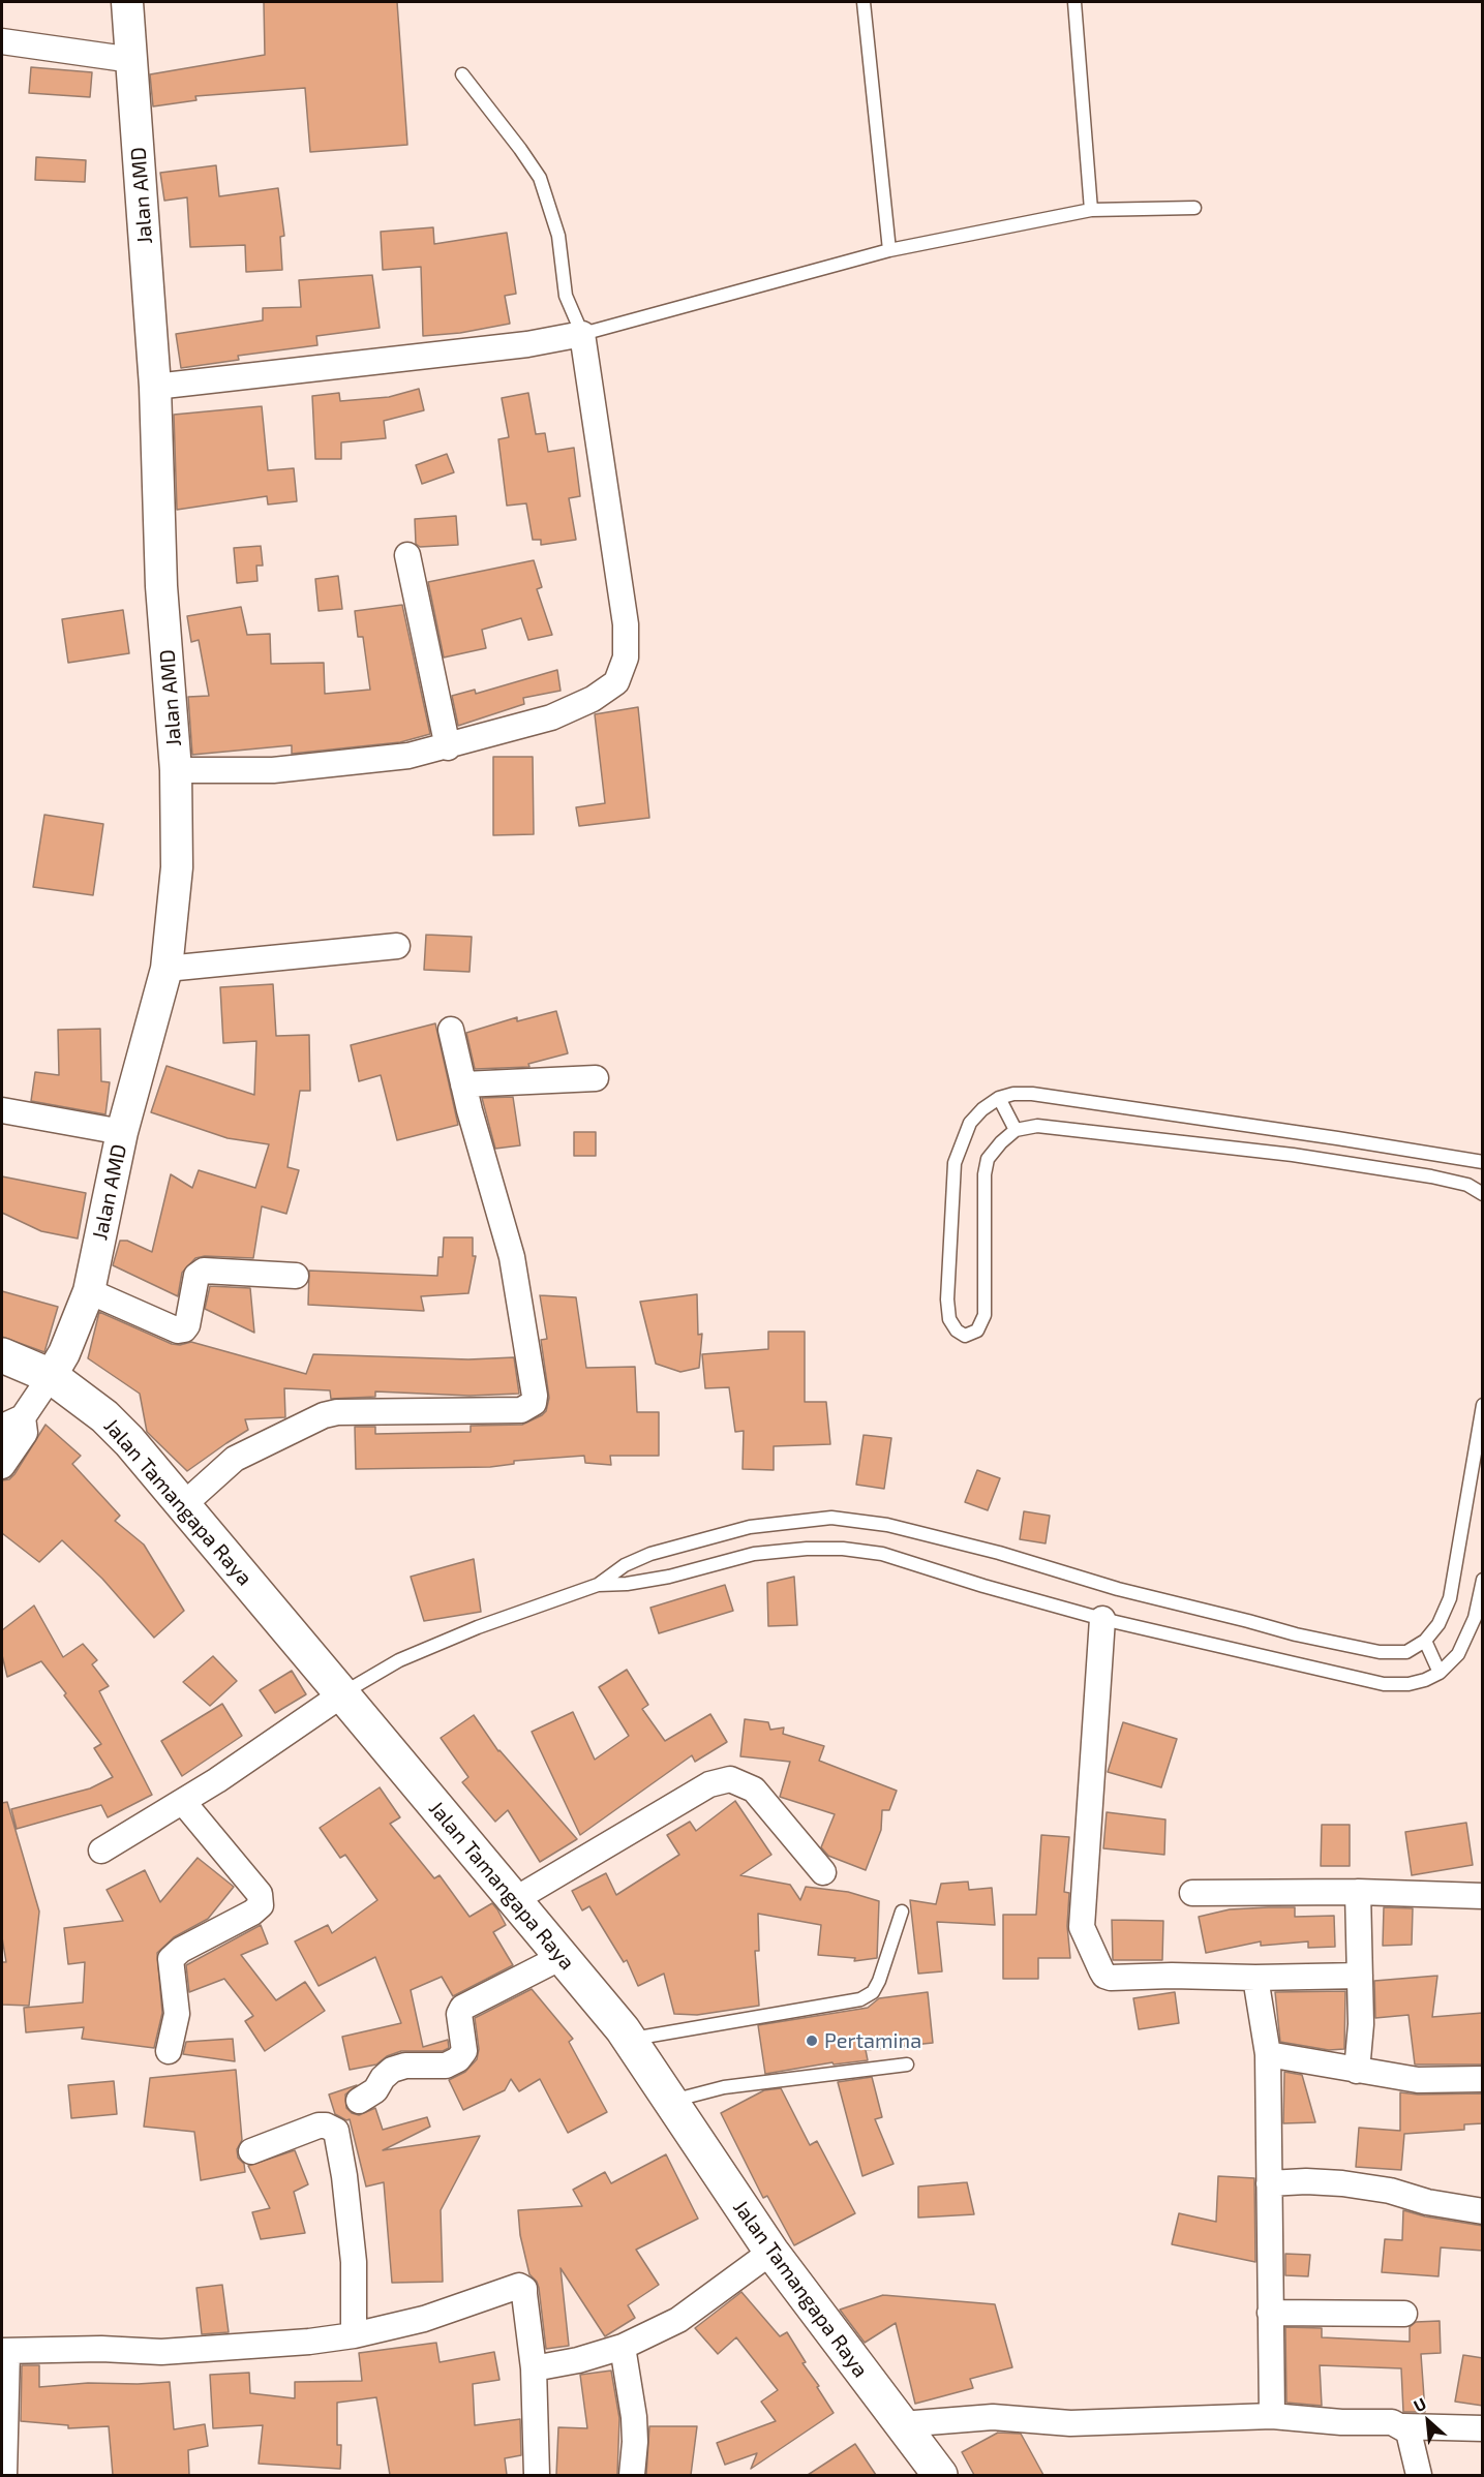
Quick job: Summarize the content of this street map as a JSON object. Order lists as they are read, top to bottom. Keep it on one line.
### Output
{"streets":{"main road":["Jalan Tamangapa Raya"],"street":["Jalan AMD"]},"crossings":[["Jalan AMD","Jalan Tamangapa Raya"]],"places":["Pertamina"],"north":"top left"}
